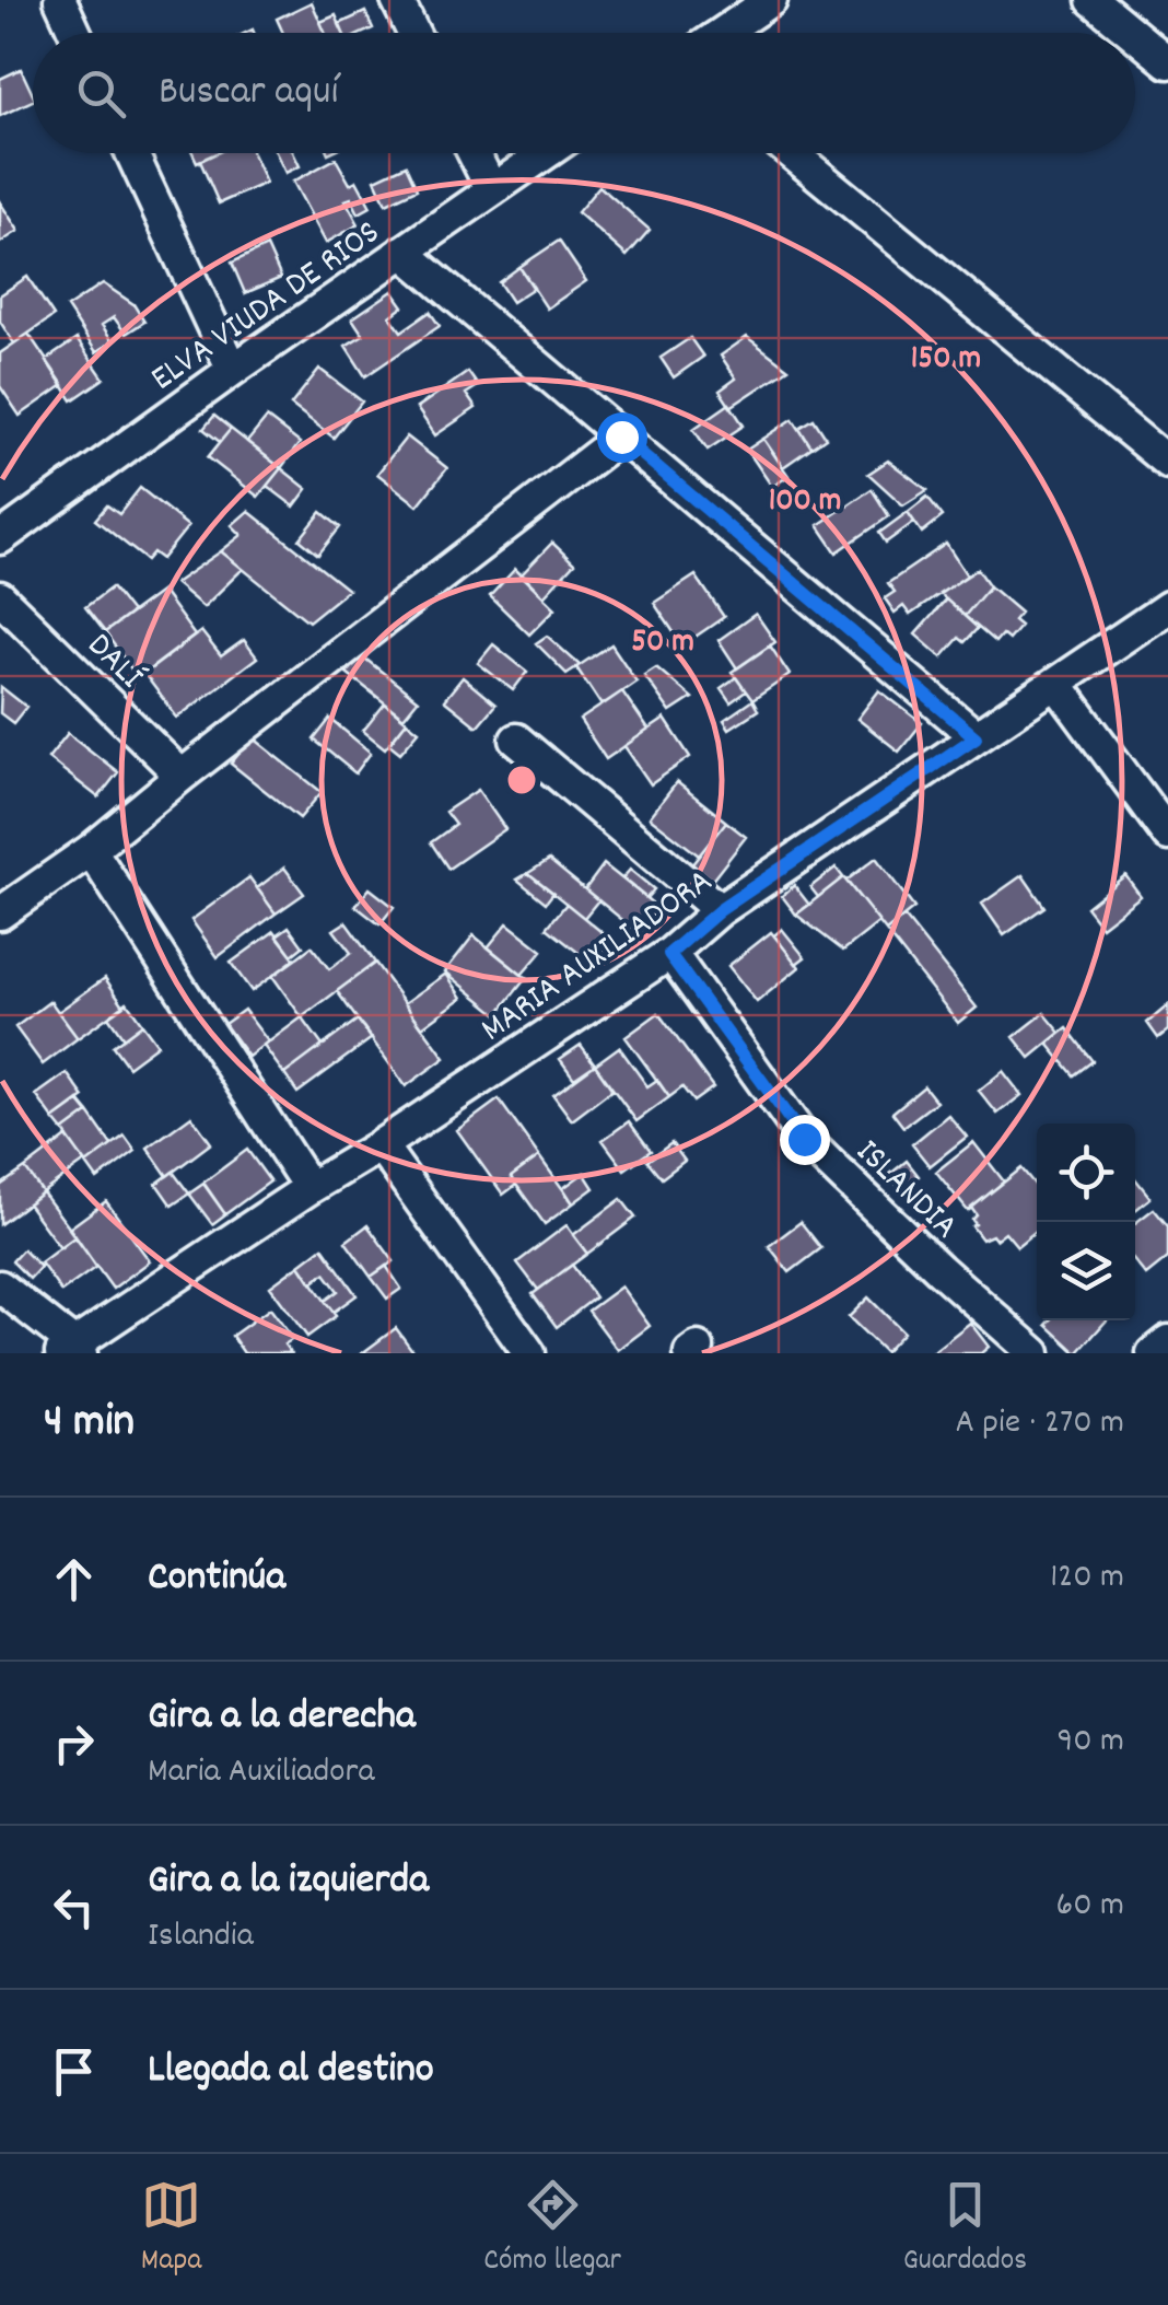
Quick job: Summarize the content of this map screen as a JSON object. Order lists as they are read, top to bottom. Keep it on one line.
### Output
{"streets":{"street":["ELVA VIUDA DE RIOS","DALÍ","MARIA AUXILIADORA","ISLANDIA"]},"crossings":[["MARIA AUXILIADORA","ISLANDIA"]],"page":{"search":"Buscar aquí","heading":["4 min","A pie · 270 m"],"list":[["Continúa","120 m"],["Gira a la derecha","Maria Auxiliadora","90 m"],["Gira a la izquierda","Islandia","60 m"],"Llegada al destino"],"nav":["Mapa","Cómo llegar","Guardados"]},"rings":["150 m","100 m","50 m"]}
